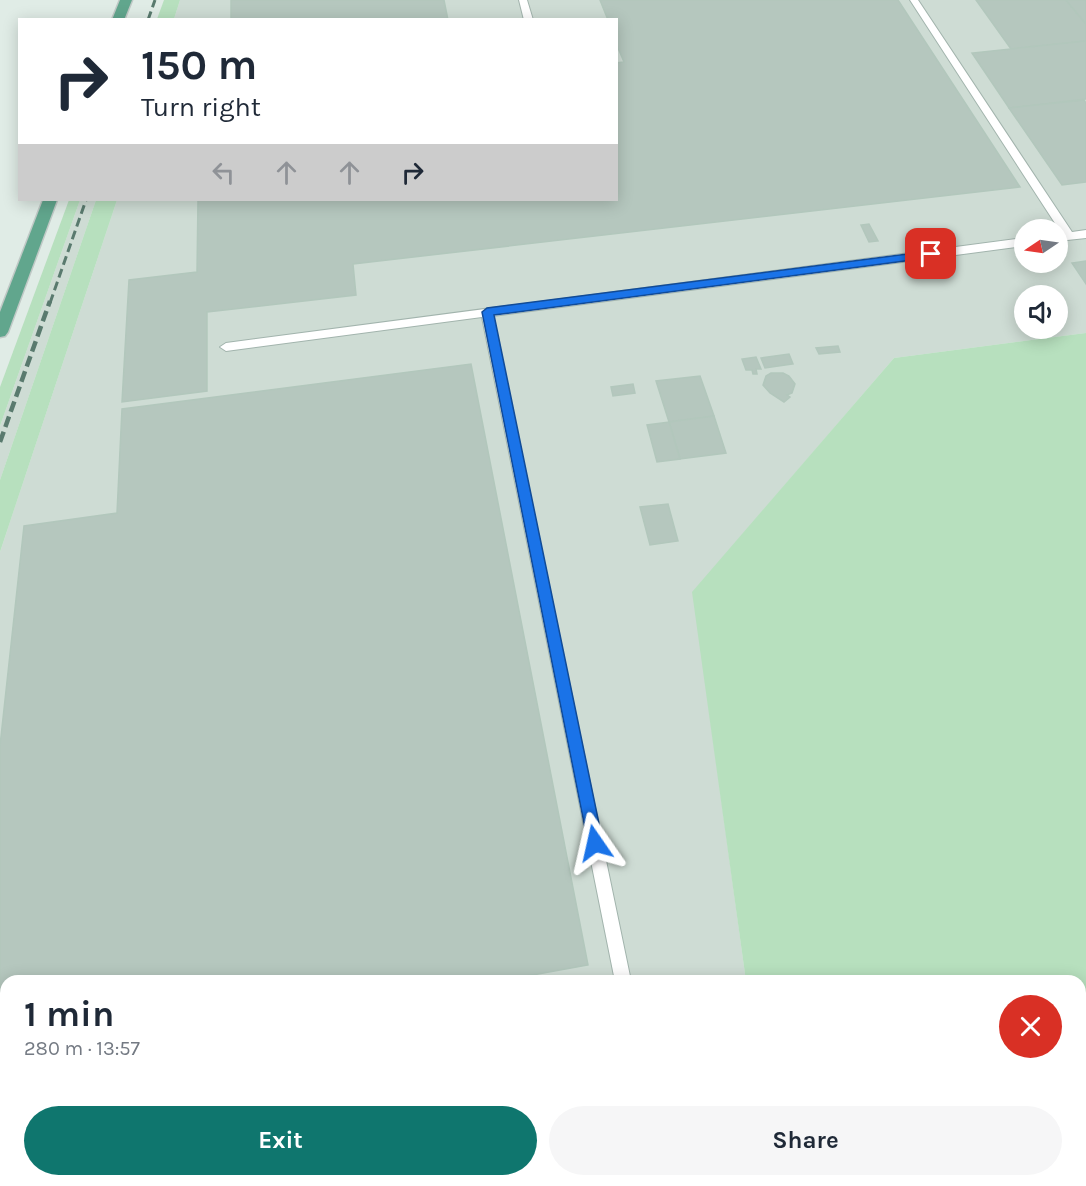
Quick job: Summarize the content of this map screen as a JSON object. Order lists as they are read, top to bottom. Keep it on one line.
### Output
{"north":"left","page":{"turn":["150 m","Turn right"],"heading":["1 min","280 m · 13:57"],"buttons":["Exit","Share"]}}
